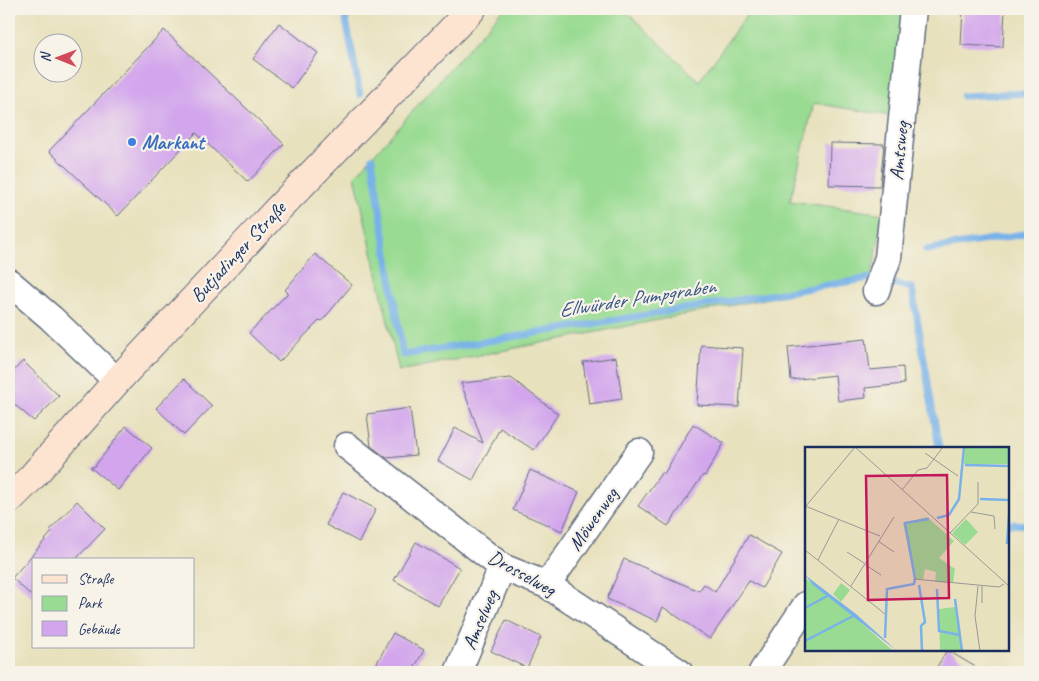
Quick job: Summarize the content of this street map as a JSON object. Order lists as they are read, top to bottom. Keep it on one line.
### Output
{"streets":{"main road":["Butjadinger Straße"],"street":["Amtsweg","Möwenweg","Drosselweg","Amselweg"]},"crossings":[["Möwenweg","Drosselweg"],["Drosselweg","Amselweg"]],"water":["Ellwürder Pumpgraben"],"places":["Markant"],"legend":["Straße","Park","Gebäude"],"north":"left"}
